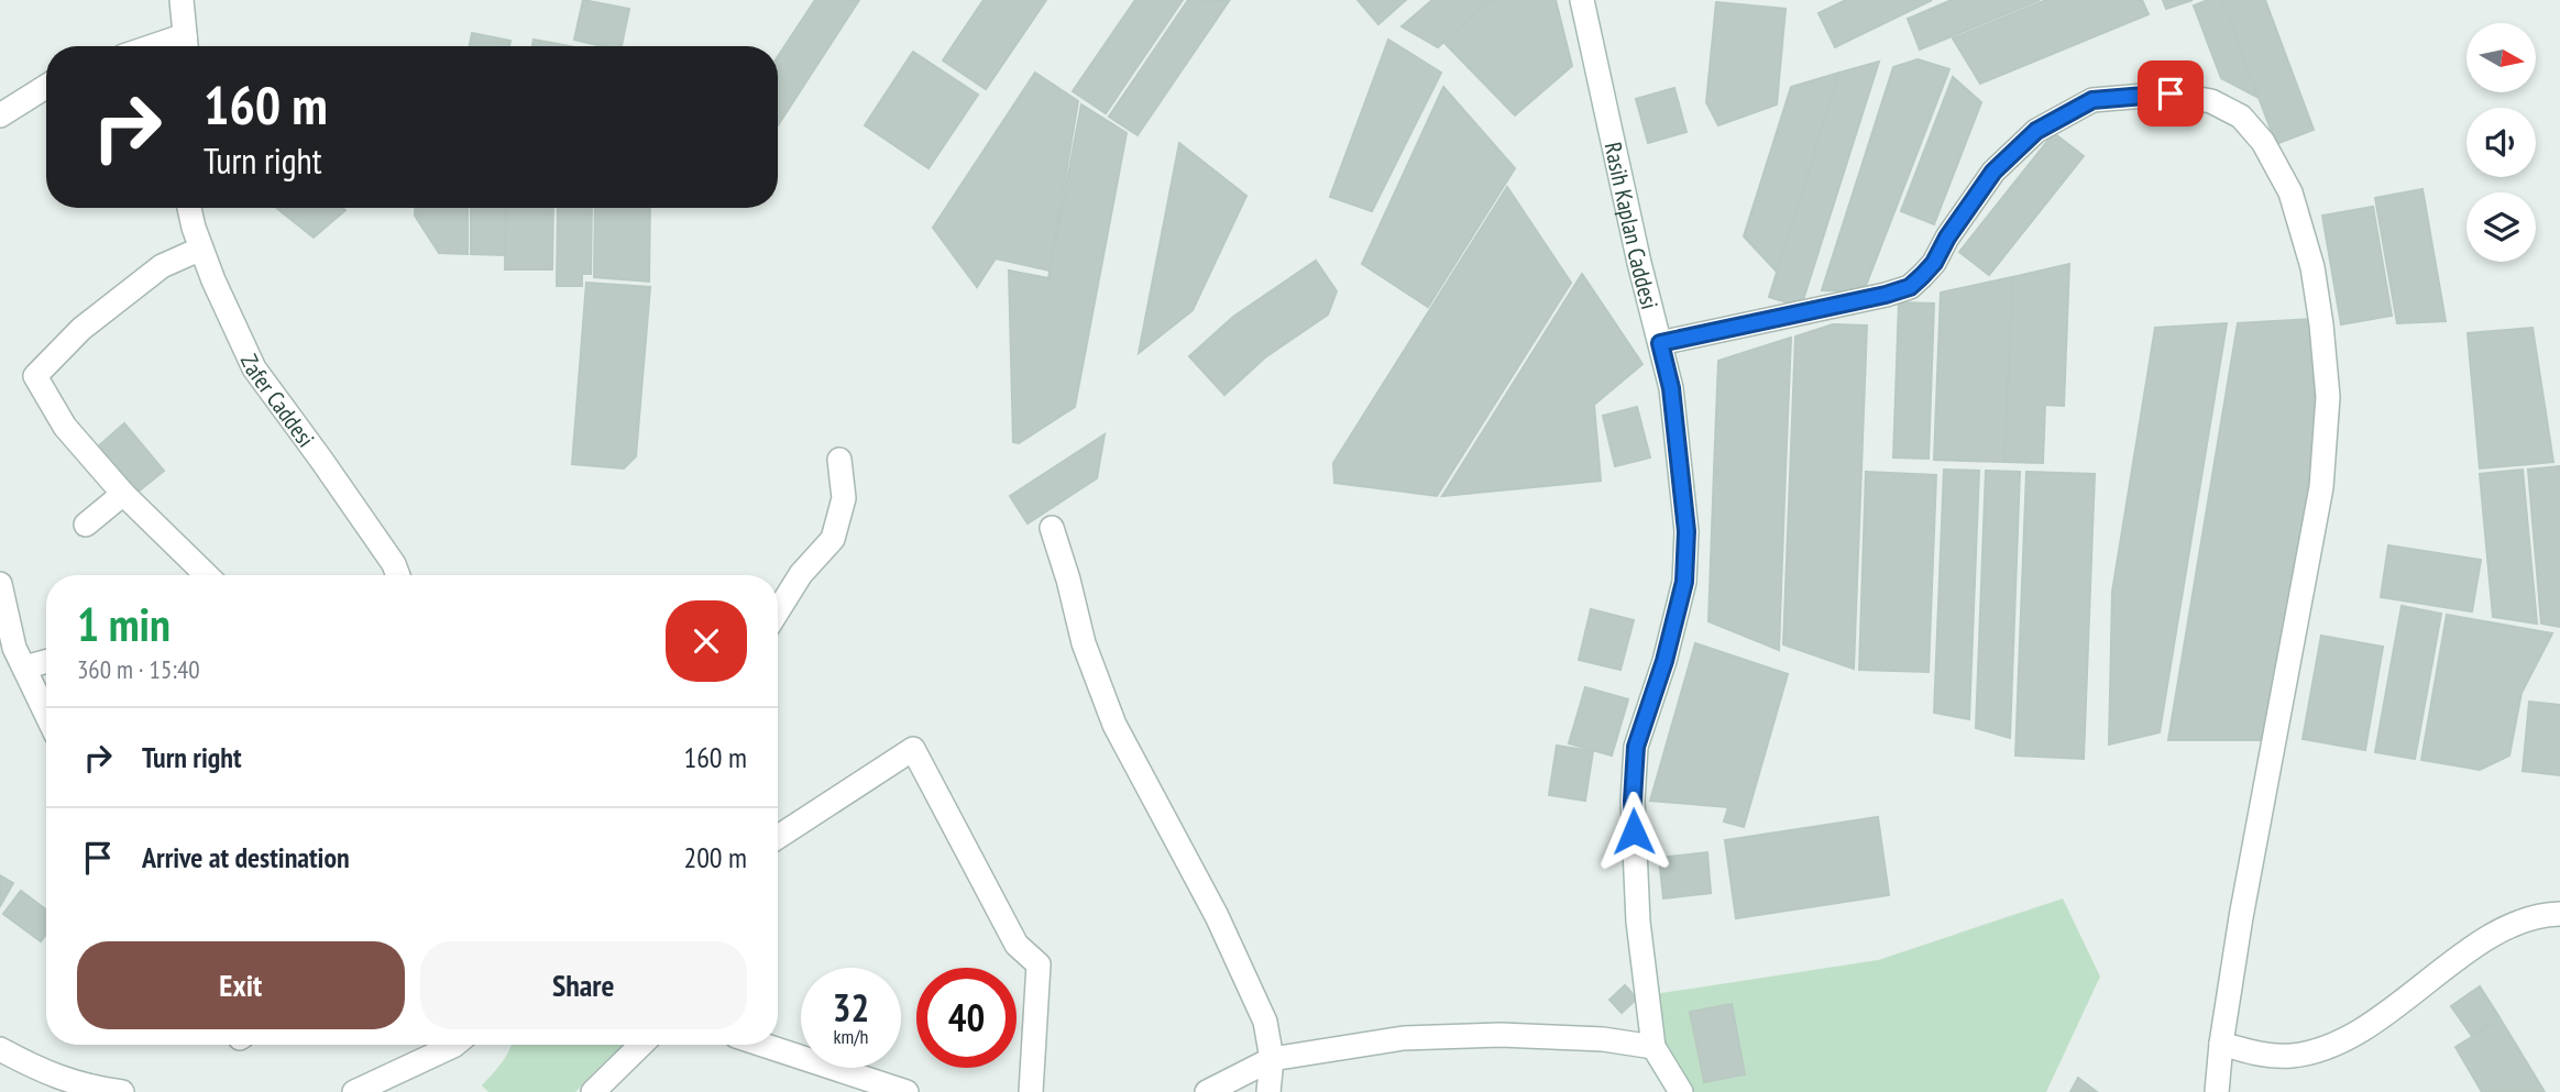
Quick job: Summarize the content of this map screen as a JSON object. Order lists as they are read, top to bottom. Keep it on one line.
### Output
{"streets":{"street":["Rasih Kaplan Caddesi","Zafer Caddesi"]},"north":"right","page":{"turn":["160 m","Turn right"],"heading":["1 min","360 m · 15:40"],"list":[{"name":"Turn right","value":"160 m"},{"name":"Arrive at destination","value":"200 m"}],"buttons":["Exit","Share"],"speed":"32 km/h","limit":"40"}}
